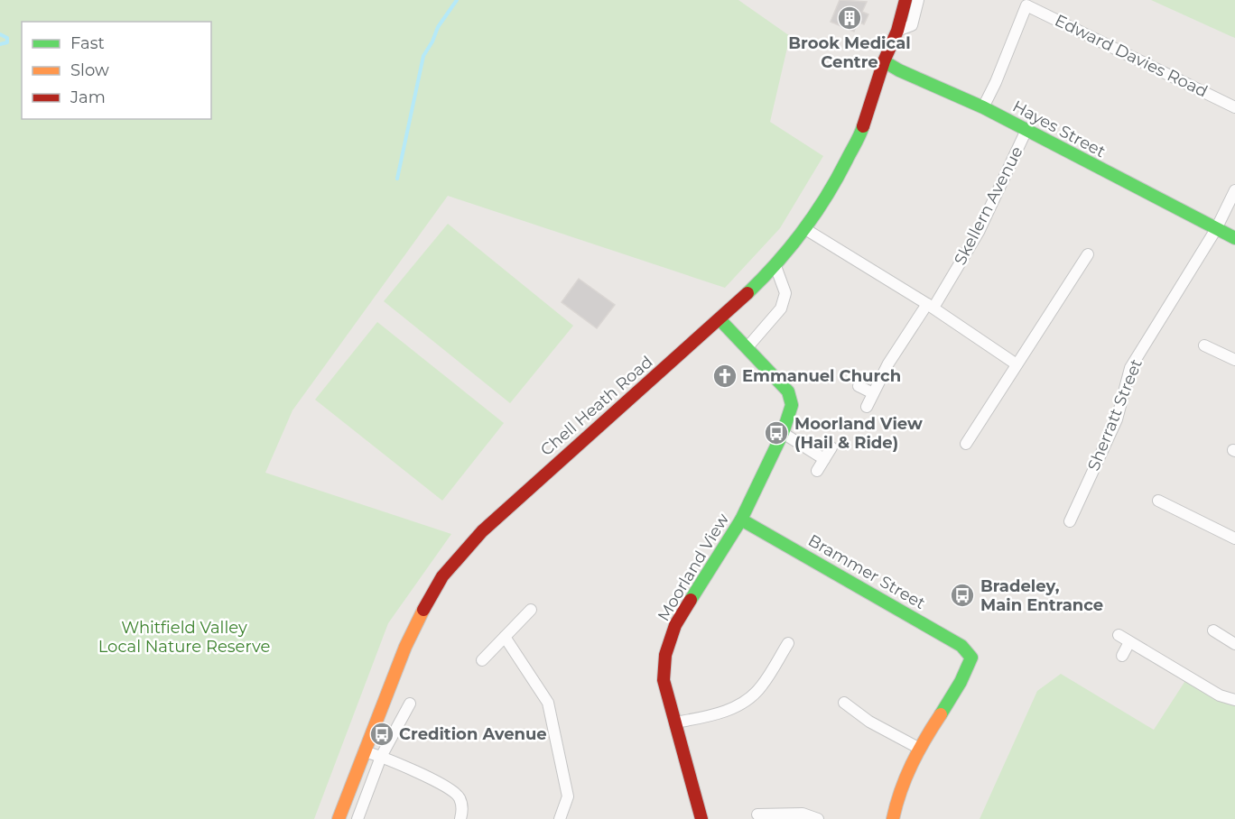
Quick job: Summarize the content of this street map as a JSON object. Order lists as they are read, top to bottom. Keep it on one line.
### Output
{"streets":{"street":["Edward Davies Road","Hayes Street","Skellern Avenue","Chell Heath Road","Sherratt Street","Moorland View","Brammer Street"]},"crossings":[["Edward Davies Road","Hayes Street"],["Hayes Street","Skellern Avenue"],["Hayes Street","Chell Heath Road"],["Hayes Street","Sherratt Street"],["Chell Heath Road","Moorland View"],["Moorland View","Brammer Street"]],"parks":["Whitfield Valley Local Nature Reserve"],"places":{"building":["Brook Medical Centre"],"church":["Emmanuel Church"],"bus stop":["Moorland View (Hail & Ride)","Bradeley, Main Entrance","Credition Avenue"]},"legend":["Fast","Slow","Jam"]}
